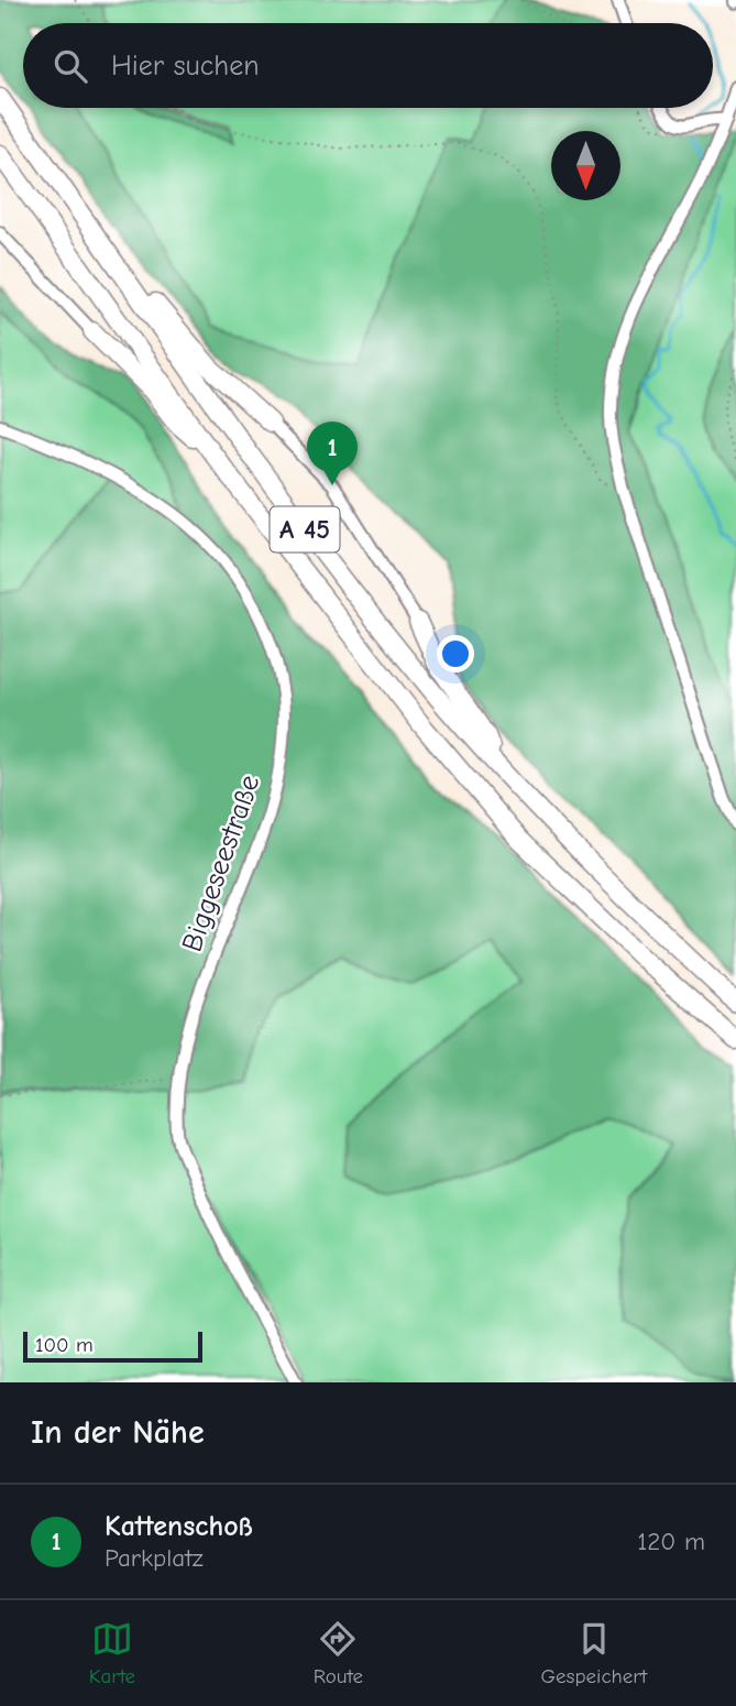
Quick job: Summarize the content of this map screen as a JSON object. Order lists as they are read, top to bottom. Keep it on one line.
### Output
{"streets":{"highway":["A 45"],"street":["Biggeseestraße"]},"scale_bar":"100 m","north":"bottom","page":{"search":"Hier suchen","pins":"1","scale":"100 m","heading":"In der Nähe","list":[{"mark":"1","name":"Kattenschoß","note":"Parkplatz","value":"120 m"}],"nav":["Karte","Route","Gespeichert"]}}
